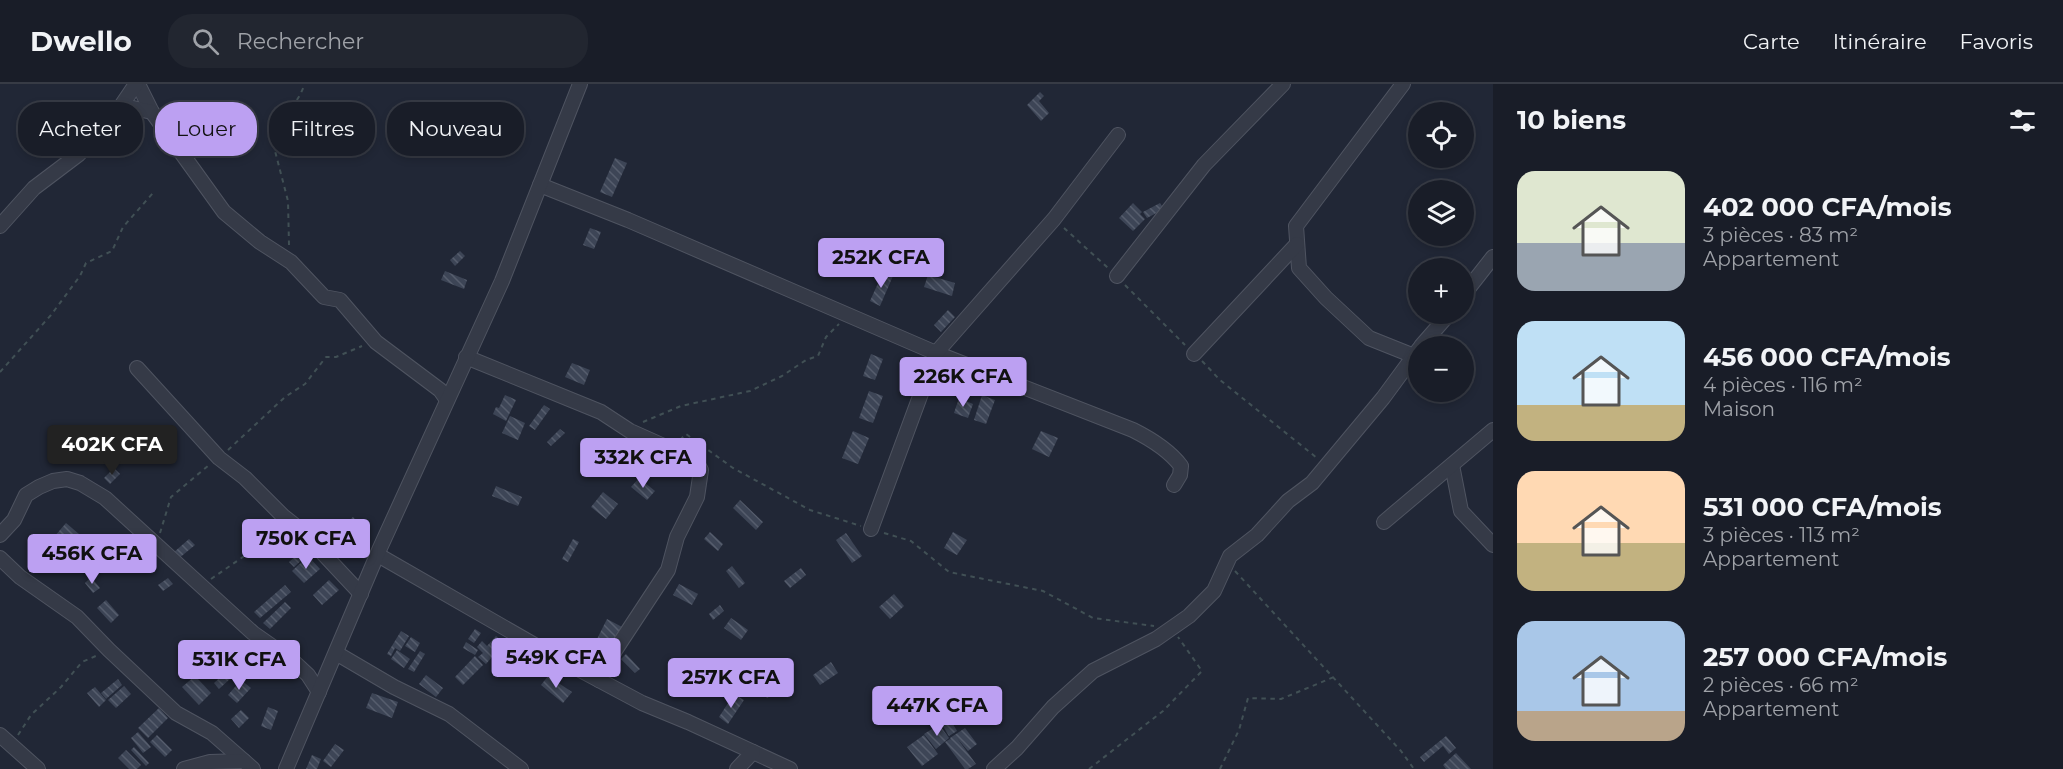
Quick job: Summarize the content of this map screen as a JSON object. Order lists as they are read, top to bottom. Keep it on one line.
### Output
{"page":{"header":"Dwello","search":"Rechercher","nav":["Carte","Itinéraire","Favoris"],"heading":"10 biens","map_buttons":["+","−"],"chip":["Acheter","Louer","Filtres","Nouveau"],"list":[{"name":"402 000 CFA/mois","note":"3 pièces · 83 m² · Appartement"},{"name":"456 000 CFA/mois","note":"4 pièces · 116 m² · Maison"},{"name":"531 000 CFA/mois","note":"3 pièces · 113 m² · Appartement"},{"name":"257 000 CFA/mois","note":"2 pièces · 66 m² · Appartement"}],"price":["252K CFA","226K CFA","402K CFA","332K CFA","750K CFA","456K CFA","549K CFA","531K CFA","257K CFA","447K CFA"]}}
